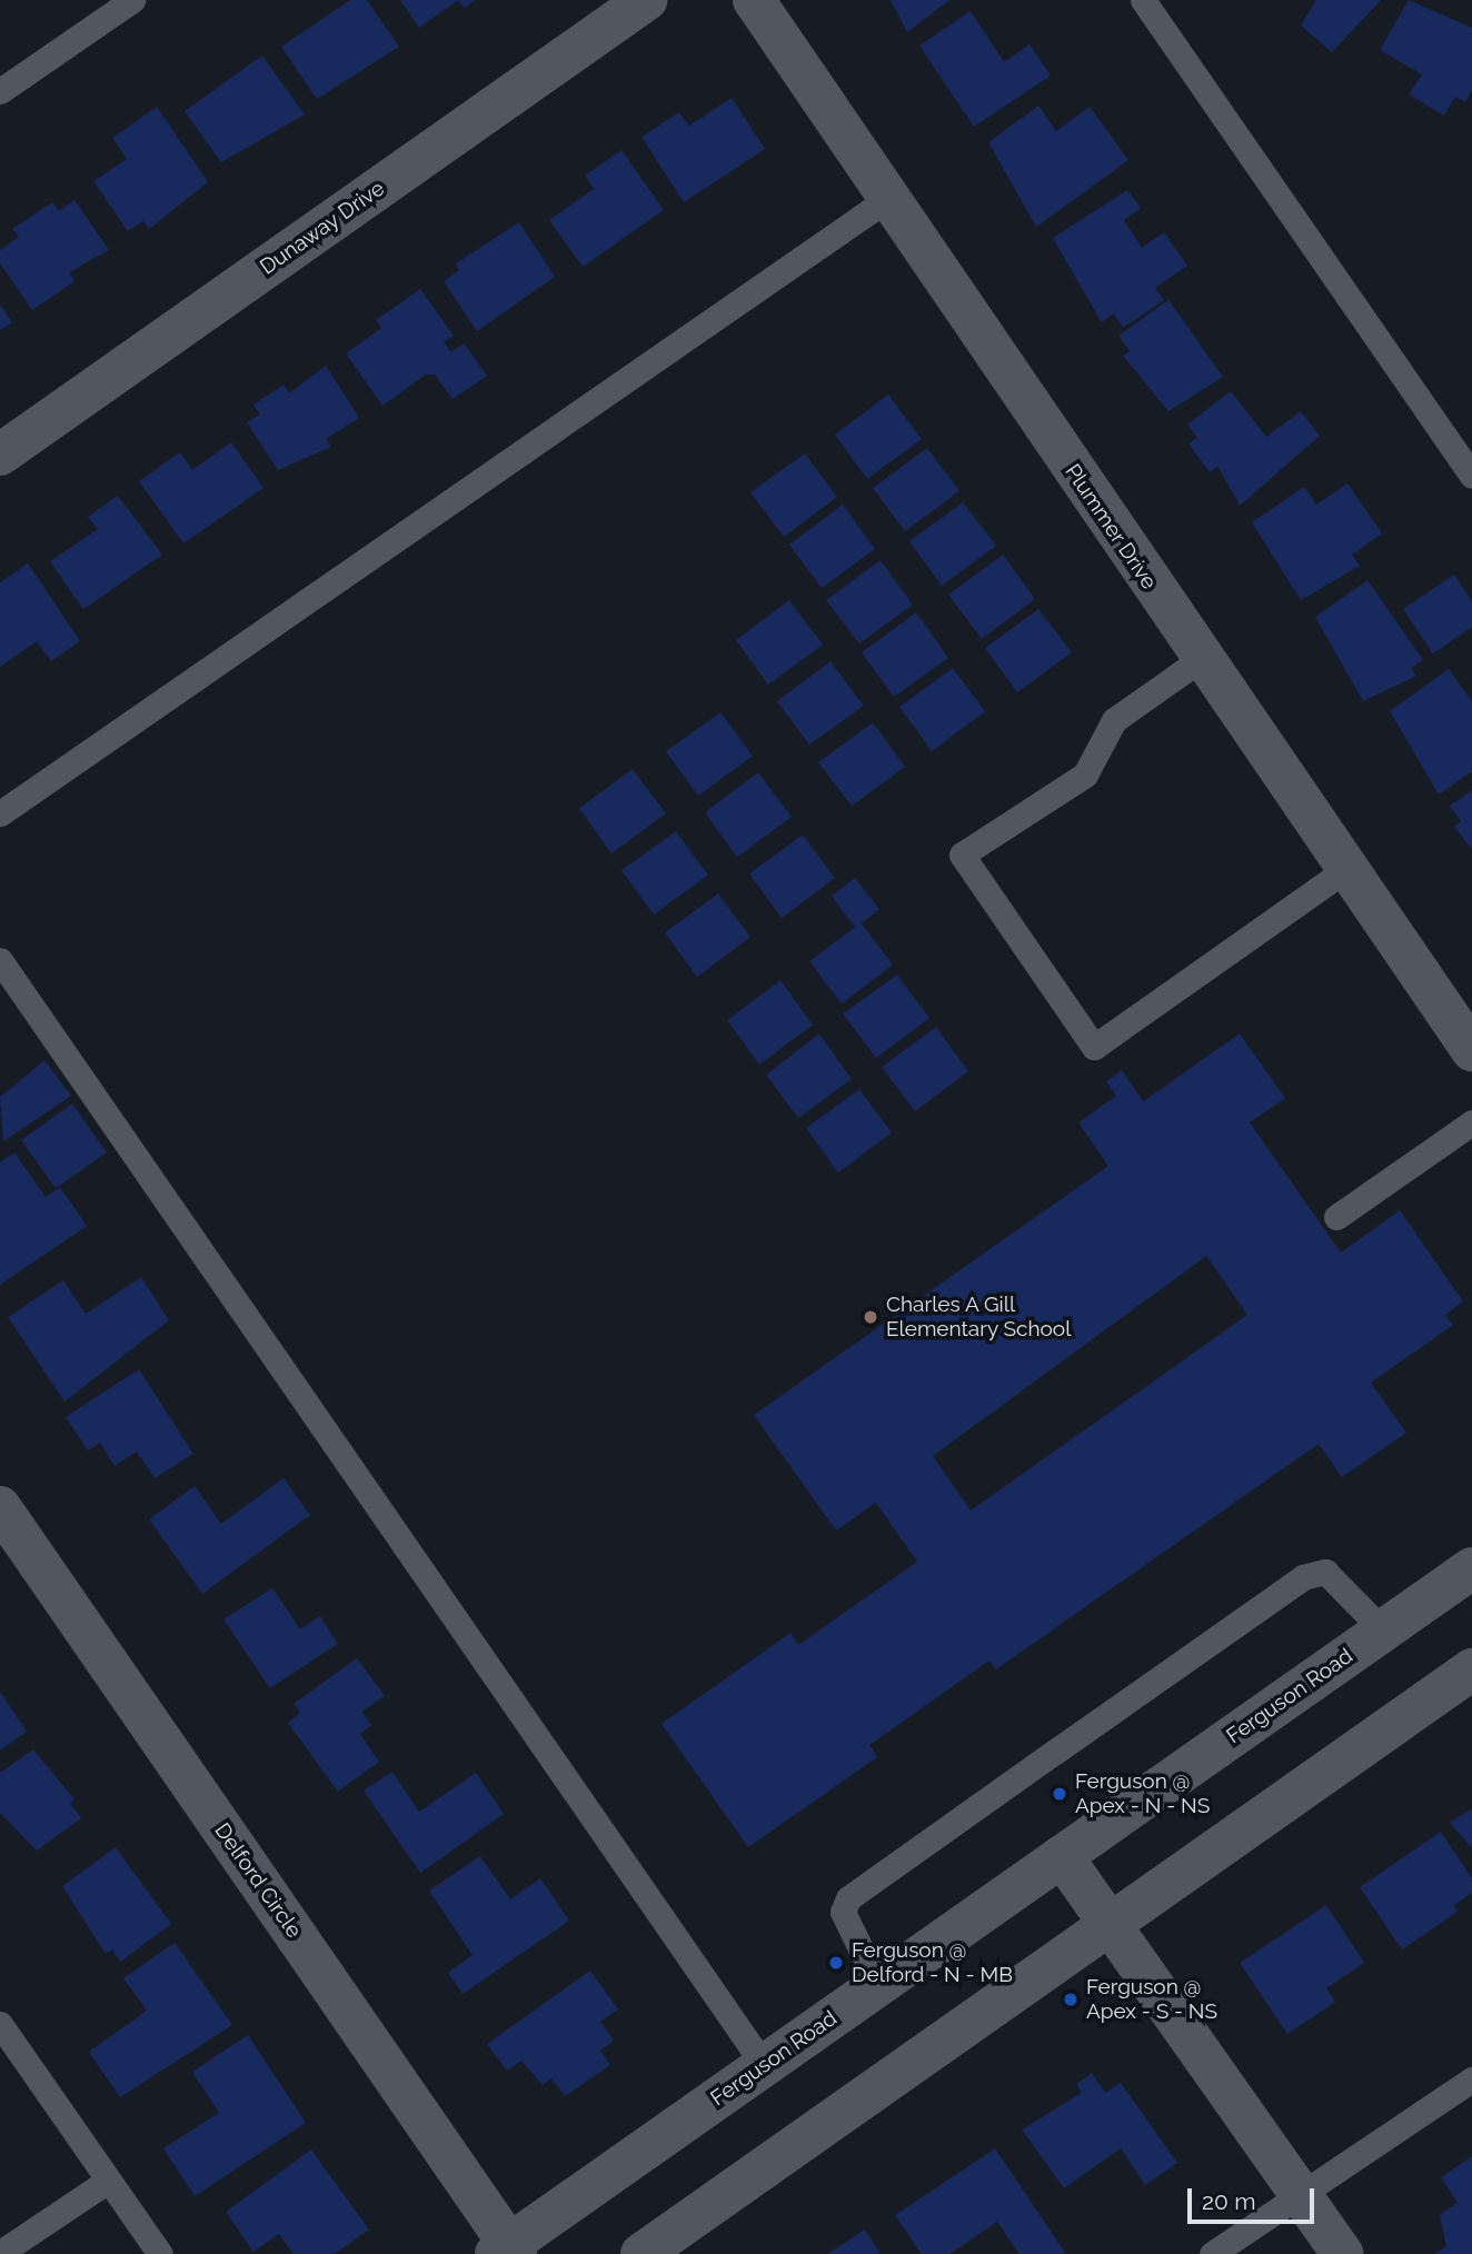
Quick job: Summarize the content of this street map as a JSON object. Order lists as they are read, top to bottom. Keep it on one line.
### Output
{"streets":{"street":["Dunaway Drive","Plummer Drive","Ferguson Road","Delford Circle"]},"crossings":[["Ferguson Road","Delford Circle"]],"places":["Charles A Gill Elementary School","Ferguson @ Apex - N - NS","Ferguson @ Delford - N - MB","Ferguson @ Apex - S - NS"],"scale_bar":"20 m"}
